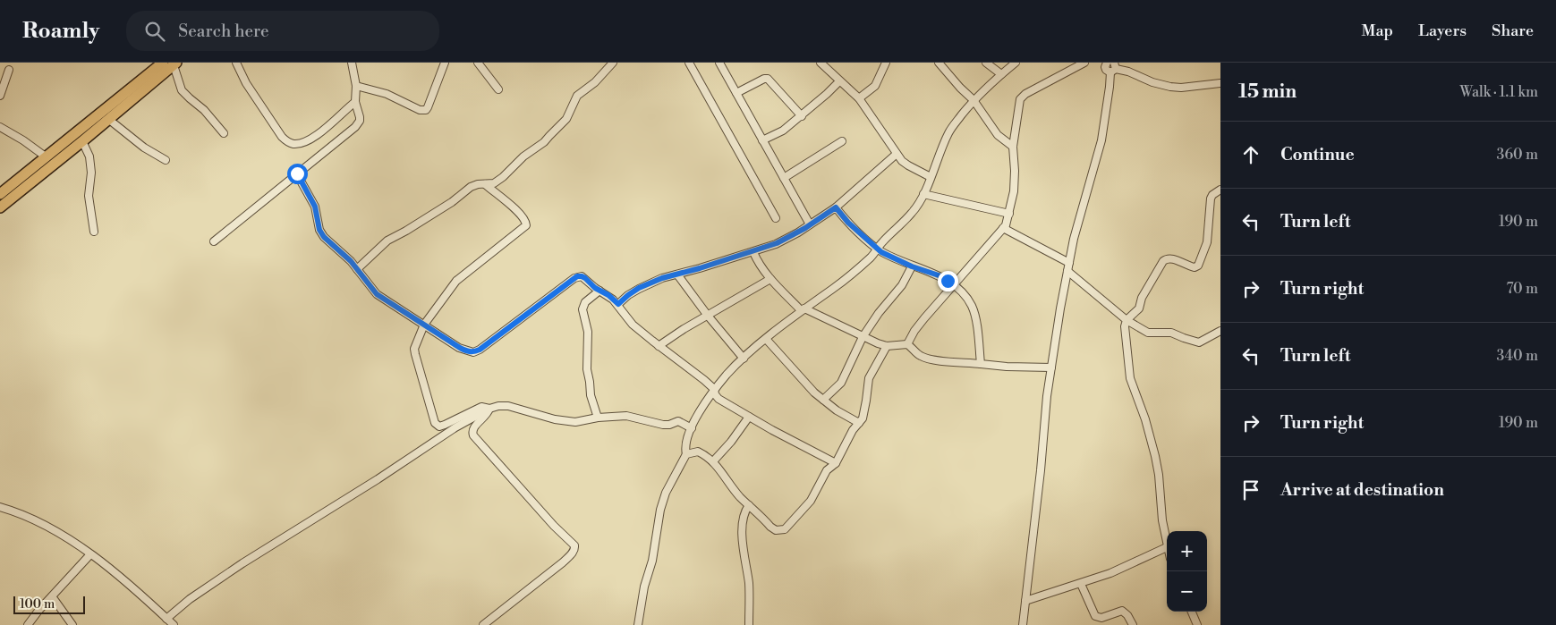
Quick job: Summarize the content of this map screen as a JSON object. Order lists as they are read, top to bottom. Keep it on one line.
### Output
{"scale_bar":"100 m","page":{"header":"Roamly","search":"Search here","nav":["Map","Layers","Share"],"heading":["15 min","Walk · 1.1 km"],"list":[["Continue","360 m"],["Turn left","190 m"],["Turn right","70 m"],["Turn left","340 m"],["Turn right","190 m"],"Arrive at destination"],"map_buttons":["+","−"],"scale":"100 m"}}
